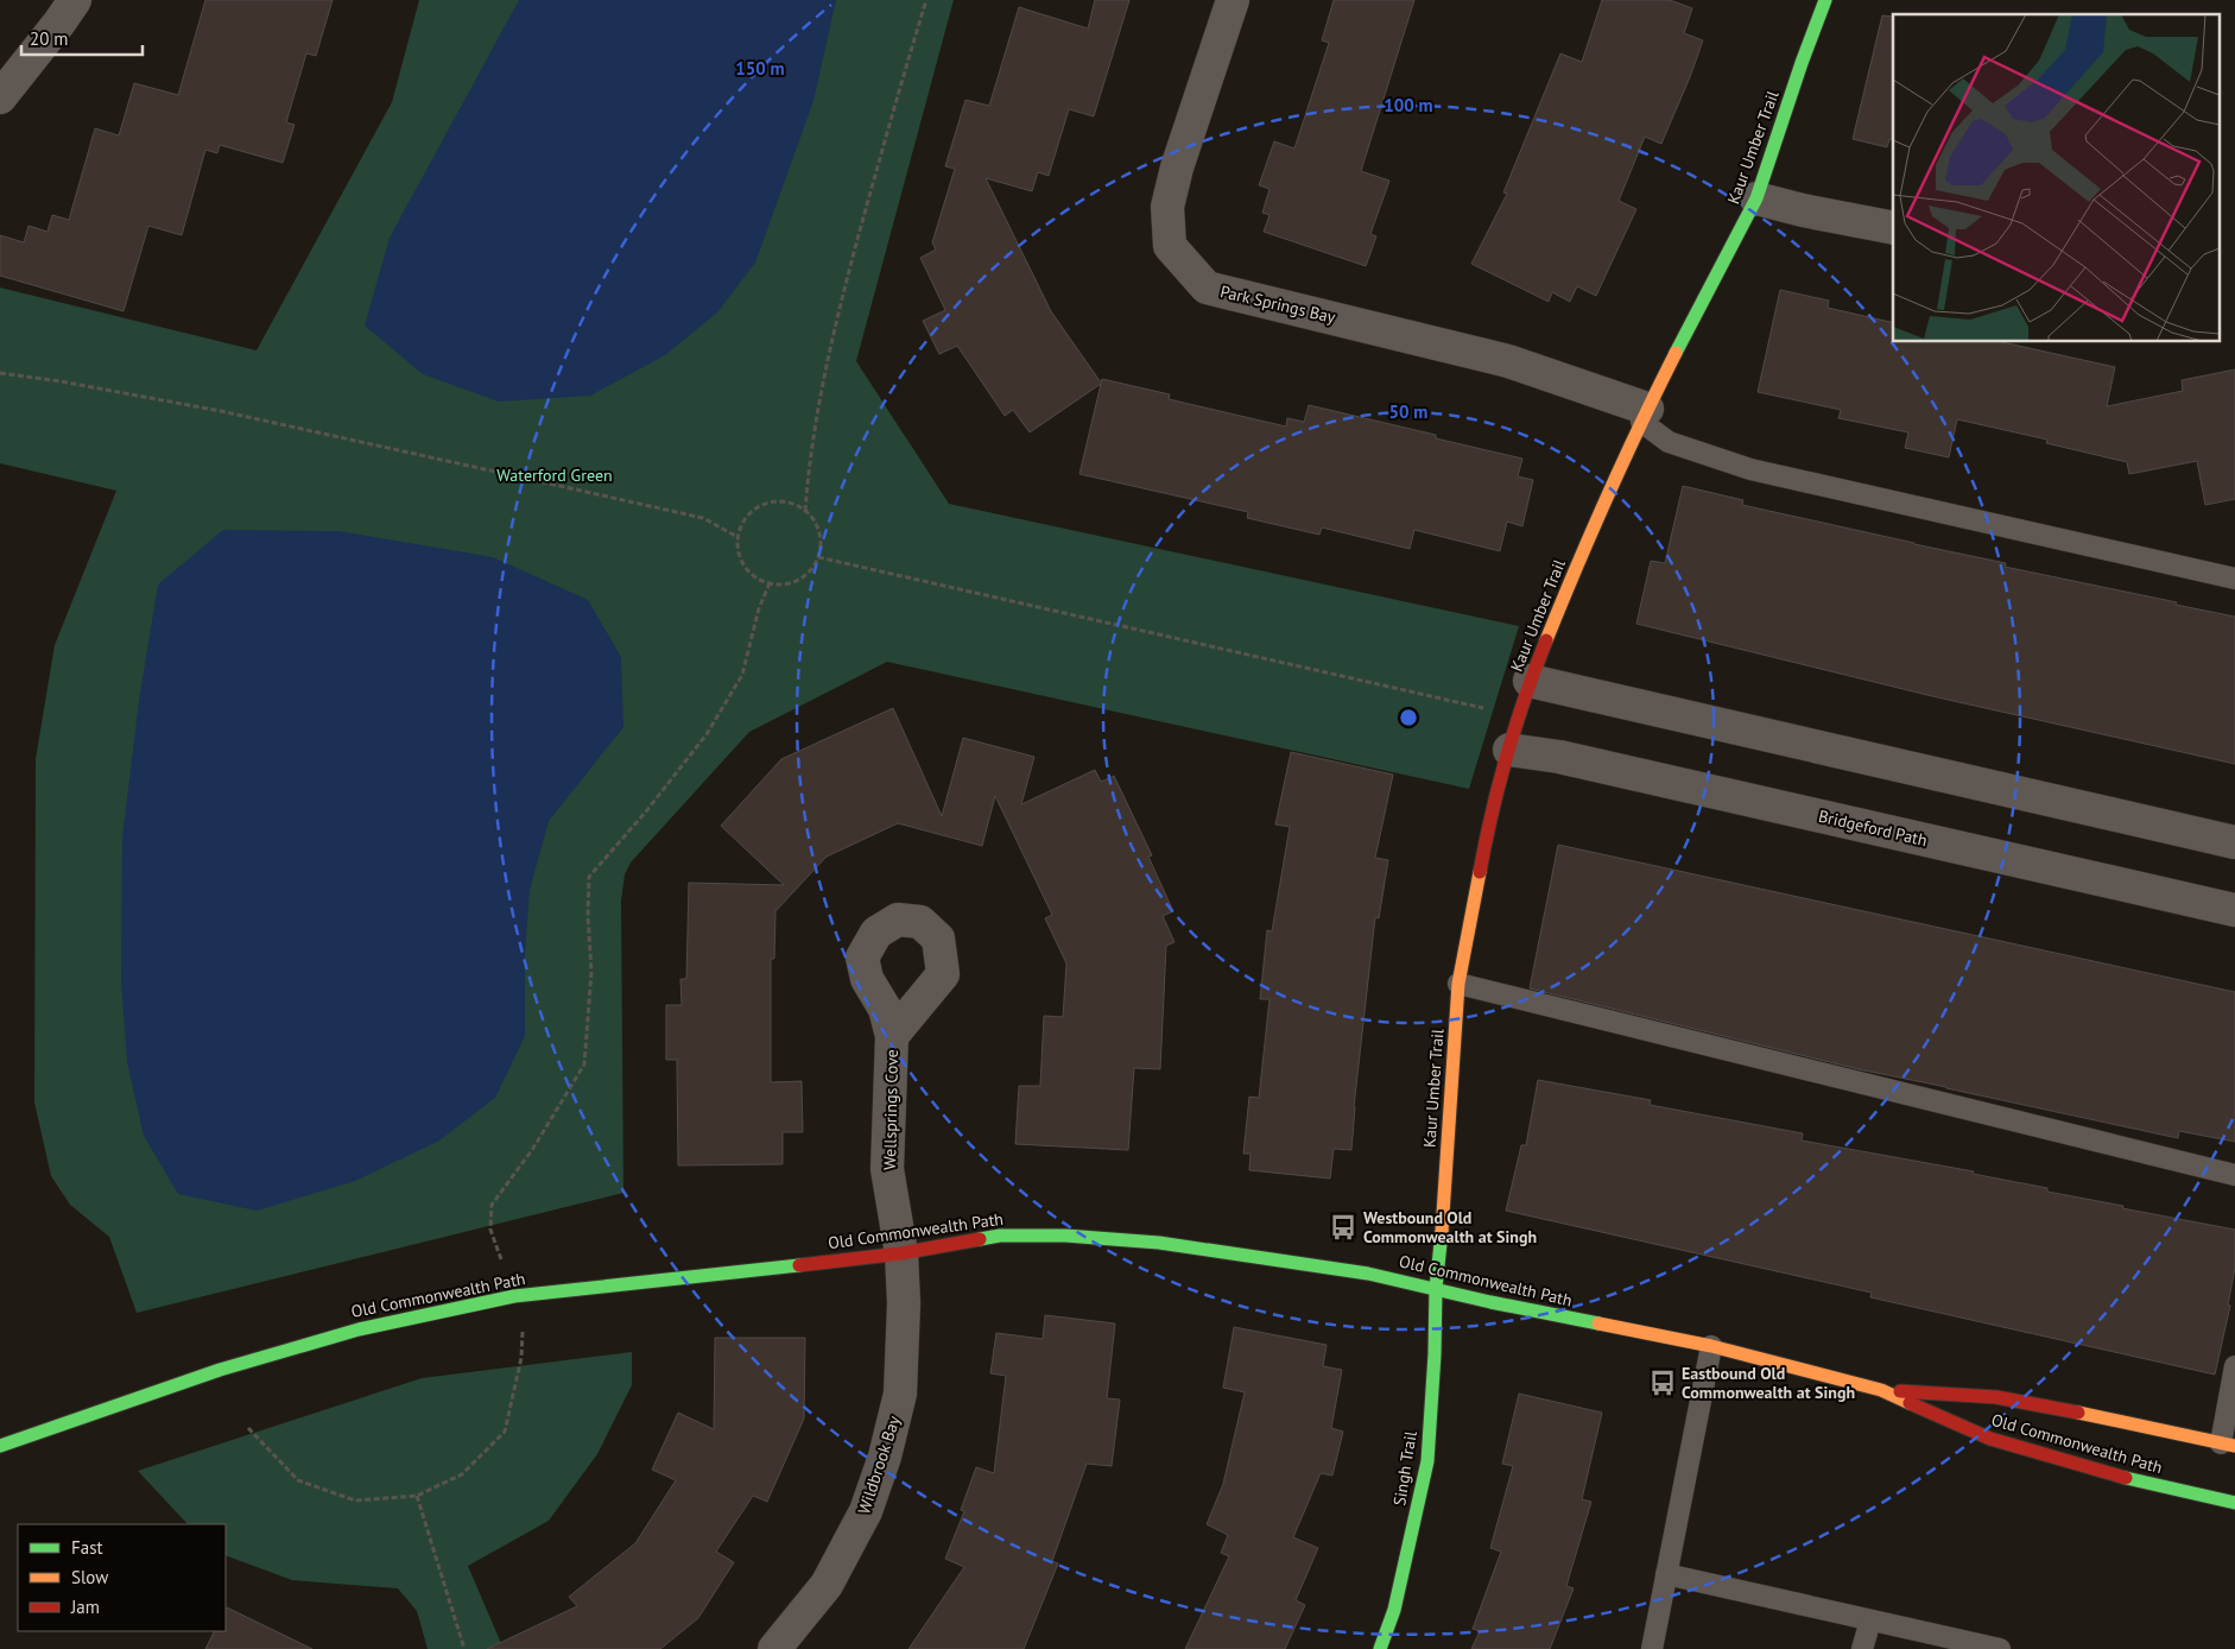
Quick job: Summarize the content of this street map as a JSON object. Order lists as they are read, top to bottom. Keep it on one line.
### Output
{"streets":{"street":["Kaur Umber Trail","Park Springs Bay","Bridgeford Path","Wellsprings Cove","Old Commonwealth Path","Wildbrook Bay","Singh Trail"]},"crossings":[["Kaur Umber Trail","Park Springs Bay"],["Kaur Umber Trail","Bridgeford Path"],["Kaur Umber Trail","Old Commonwealth Path"],["Kaur Umber Trail","Singh Trail"],["Wellsprings Cove","Old Commonwealth Path"],["Wellsprings Cove","Wildbrook Bay"],["Old Commonwealth Path","Wildbrook Bay"],["Old Commonwealth Path","Singh Trail"]],"parks":["Waterford Green"],"places":{"bus stop":["Westbound Old Commonwealth at Singh","Eastbound Old Commonwealth at Singh"]},"legend":["Fast","Slow","Jam"],"scale_bar":"20 m","rings":["150 m","100 m","50 m"]}
